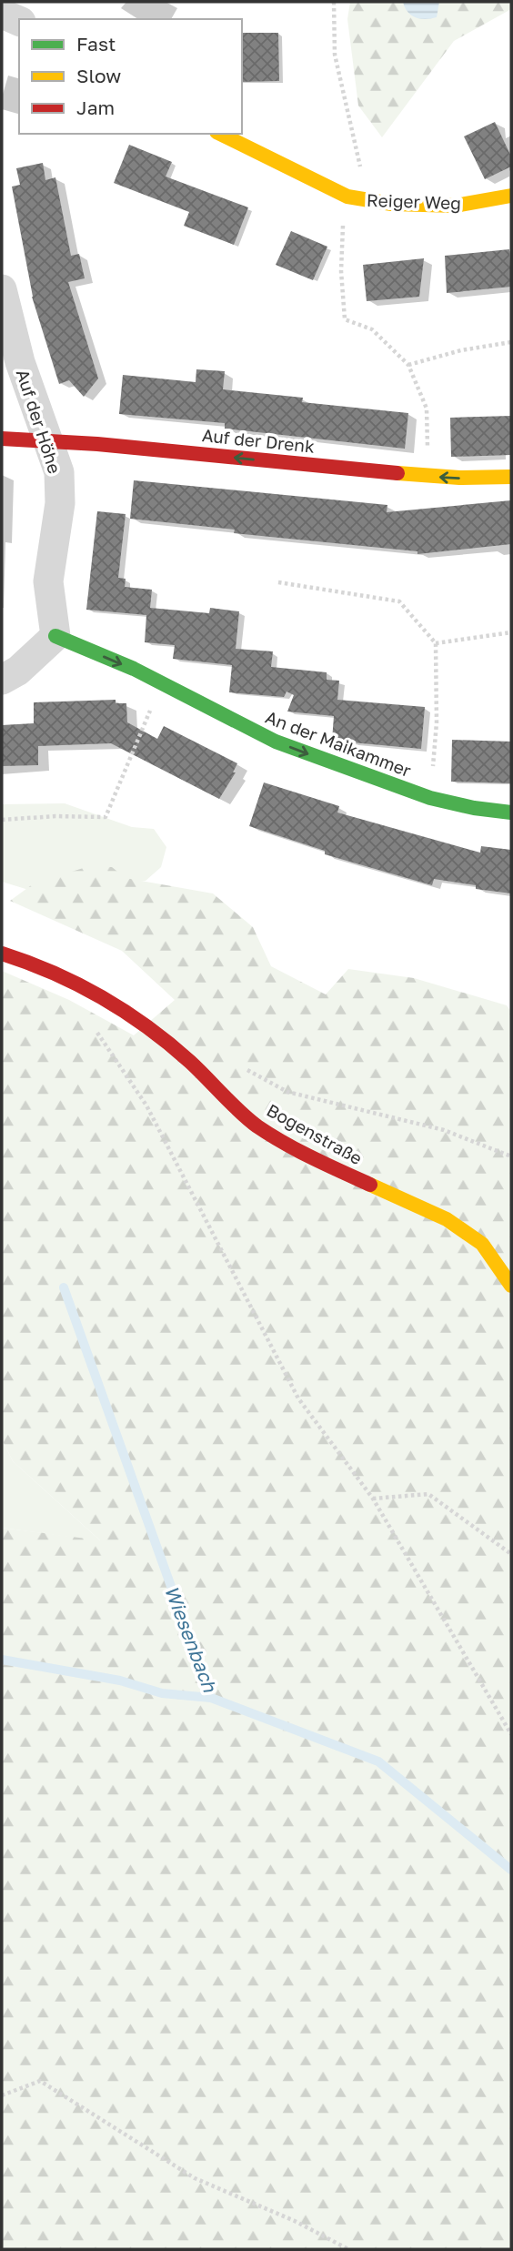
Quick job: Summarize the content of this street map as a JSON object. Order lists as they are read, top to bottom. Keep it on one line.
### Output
{"streets":{"street":["Reiger Weg","Auf der Höhe","Auf der Drenk","An der Maikammer","Bogenstraße"]},"crossings":[["Auf der Höhe","Auf der Drenk"],["Auf der Höhe","An der Maikammer"]],"one_way":["Auf der Drenk","An der Maikammer"],"water":["Wiesenbach"],"legend":["Fast","Slow","Jam"]}
